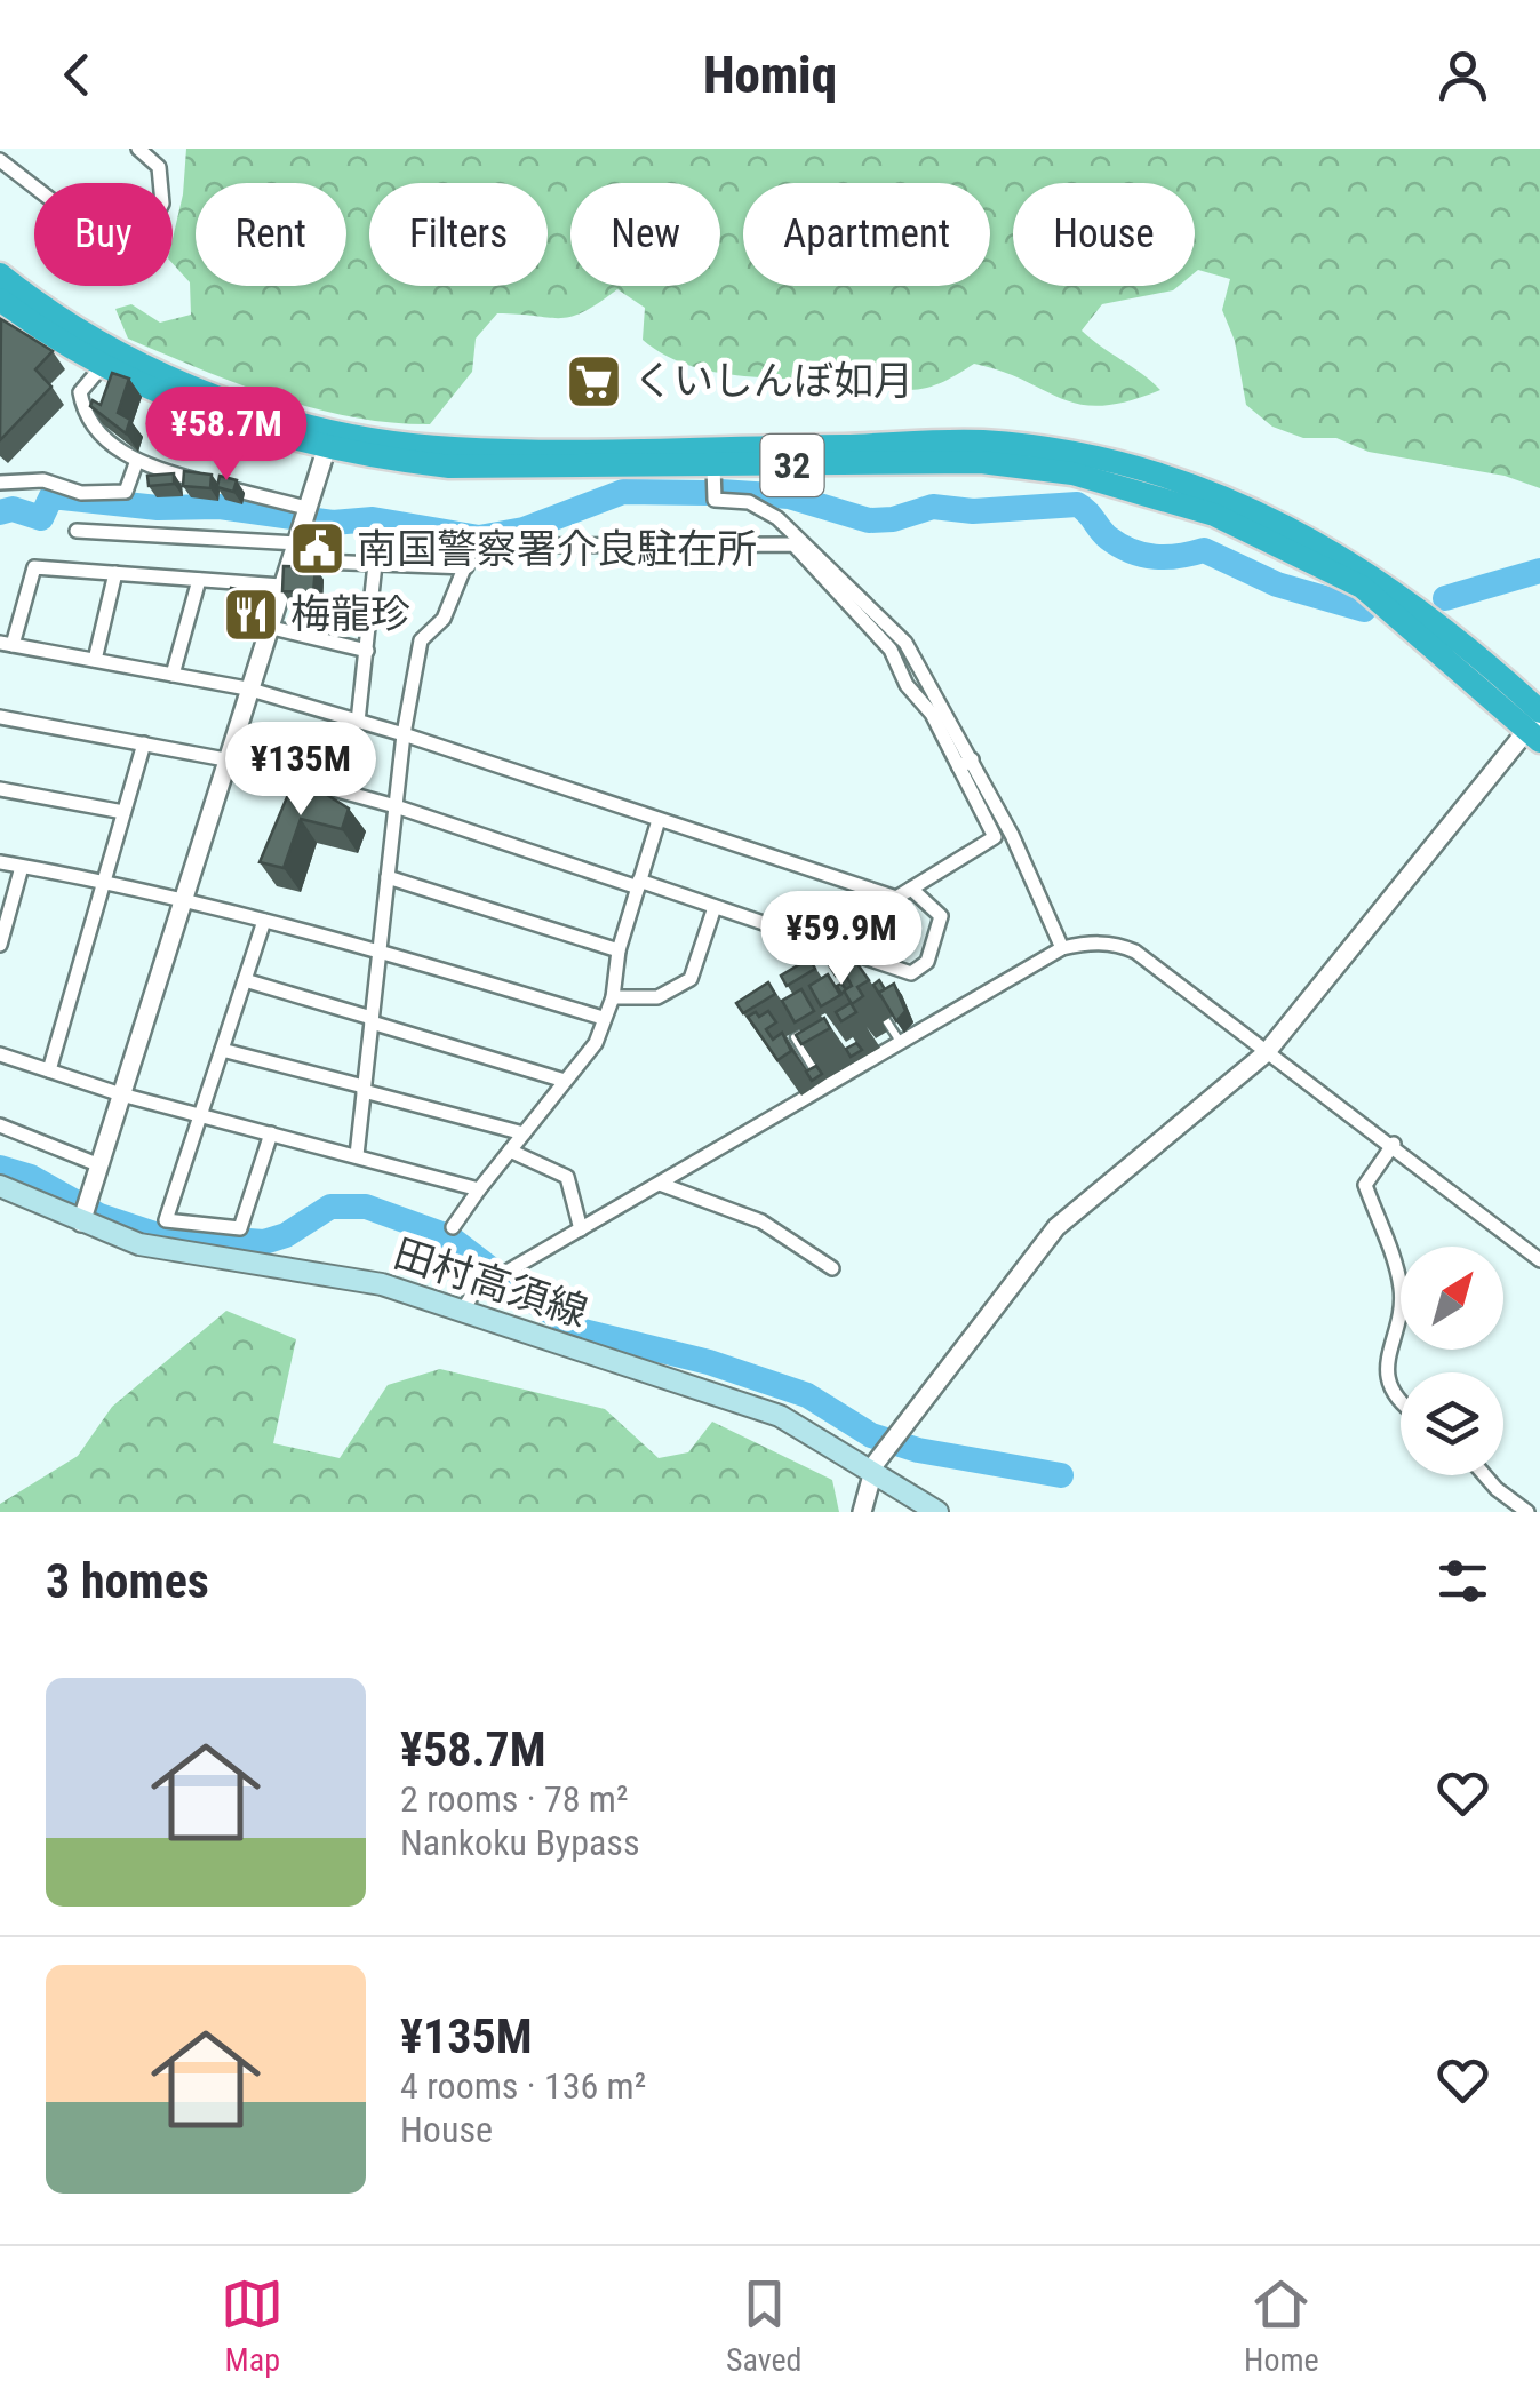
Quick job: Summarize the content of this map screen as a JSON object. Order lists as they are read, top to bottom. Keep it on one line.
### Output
{"streets":{"highway":["32"],"main road":["田村高須線"]},"places":{"supermarket":["くいしんぼ如月"],"public building":["南国警察署介良駐在所"],"restaurant":["梅龍珍"]},"north":"top right","page":{"header":"Homiq","chip":["Buy","Rent","Filters","New","Apartment","House"],"price":["¥58.7M","¥135M","¥59.9M"],"heading":"3 homes","list":[{"name":"¥58.7M","note":"2 rooms · 78 m² · Nankoku Bypass"},{"name":"¥135M","note":"4 rooms · 136 m² · House"}],"tabs":["Map","Saved","Home"]}}
